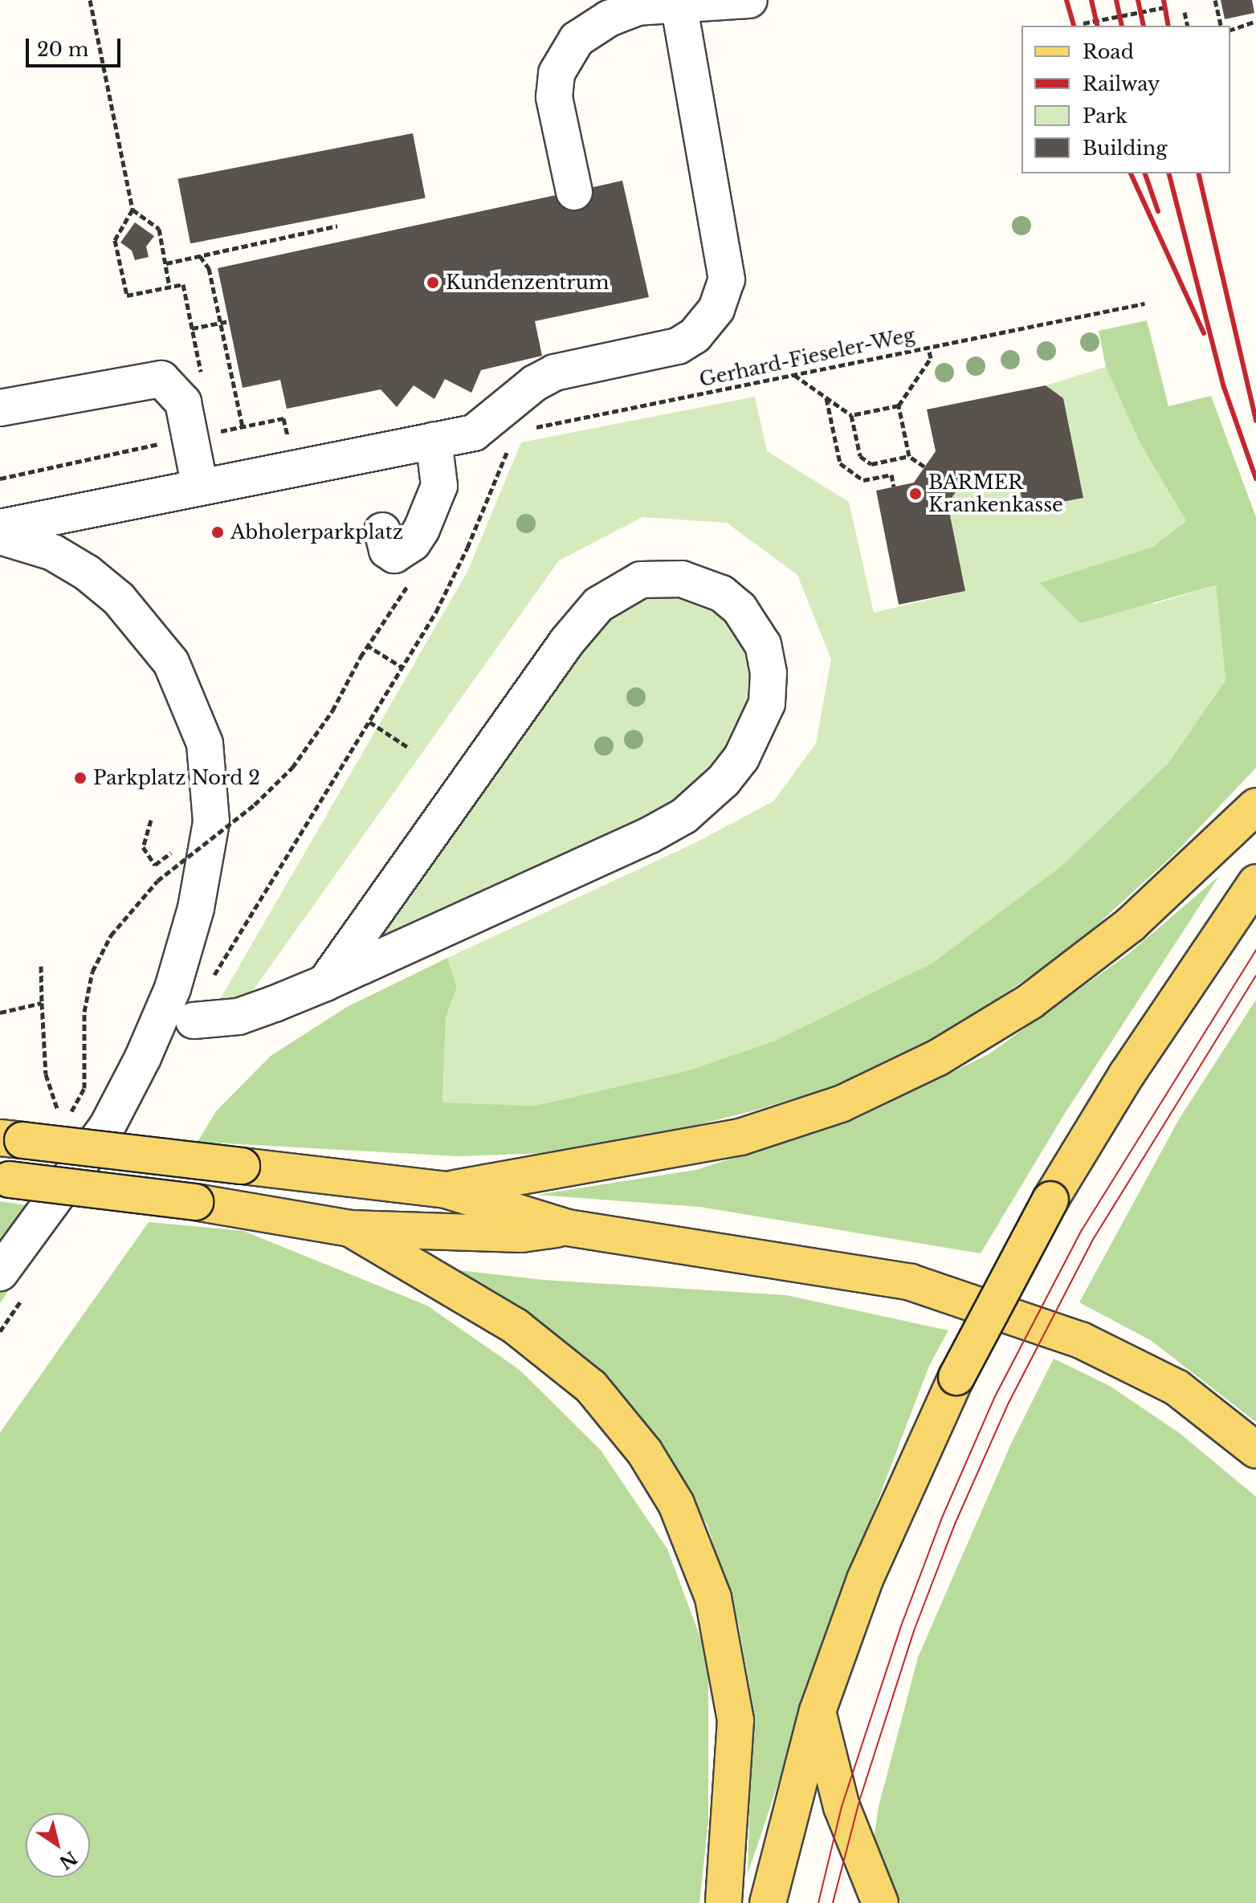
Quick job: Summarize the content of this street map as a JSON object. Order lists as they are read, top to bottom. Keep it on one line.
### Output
{"streets":{"path":["Gerhard-Fieseler-Weg"]},"places":["Kundenzentrum","BARMER Krankenkasse","Abholerparkplatz","Parkplatz Nord 2"],"legend":["Road","Railway","Park","Building"],"scale_bar":"20 m","north":"bottom right"}
